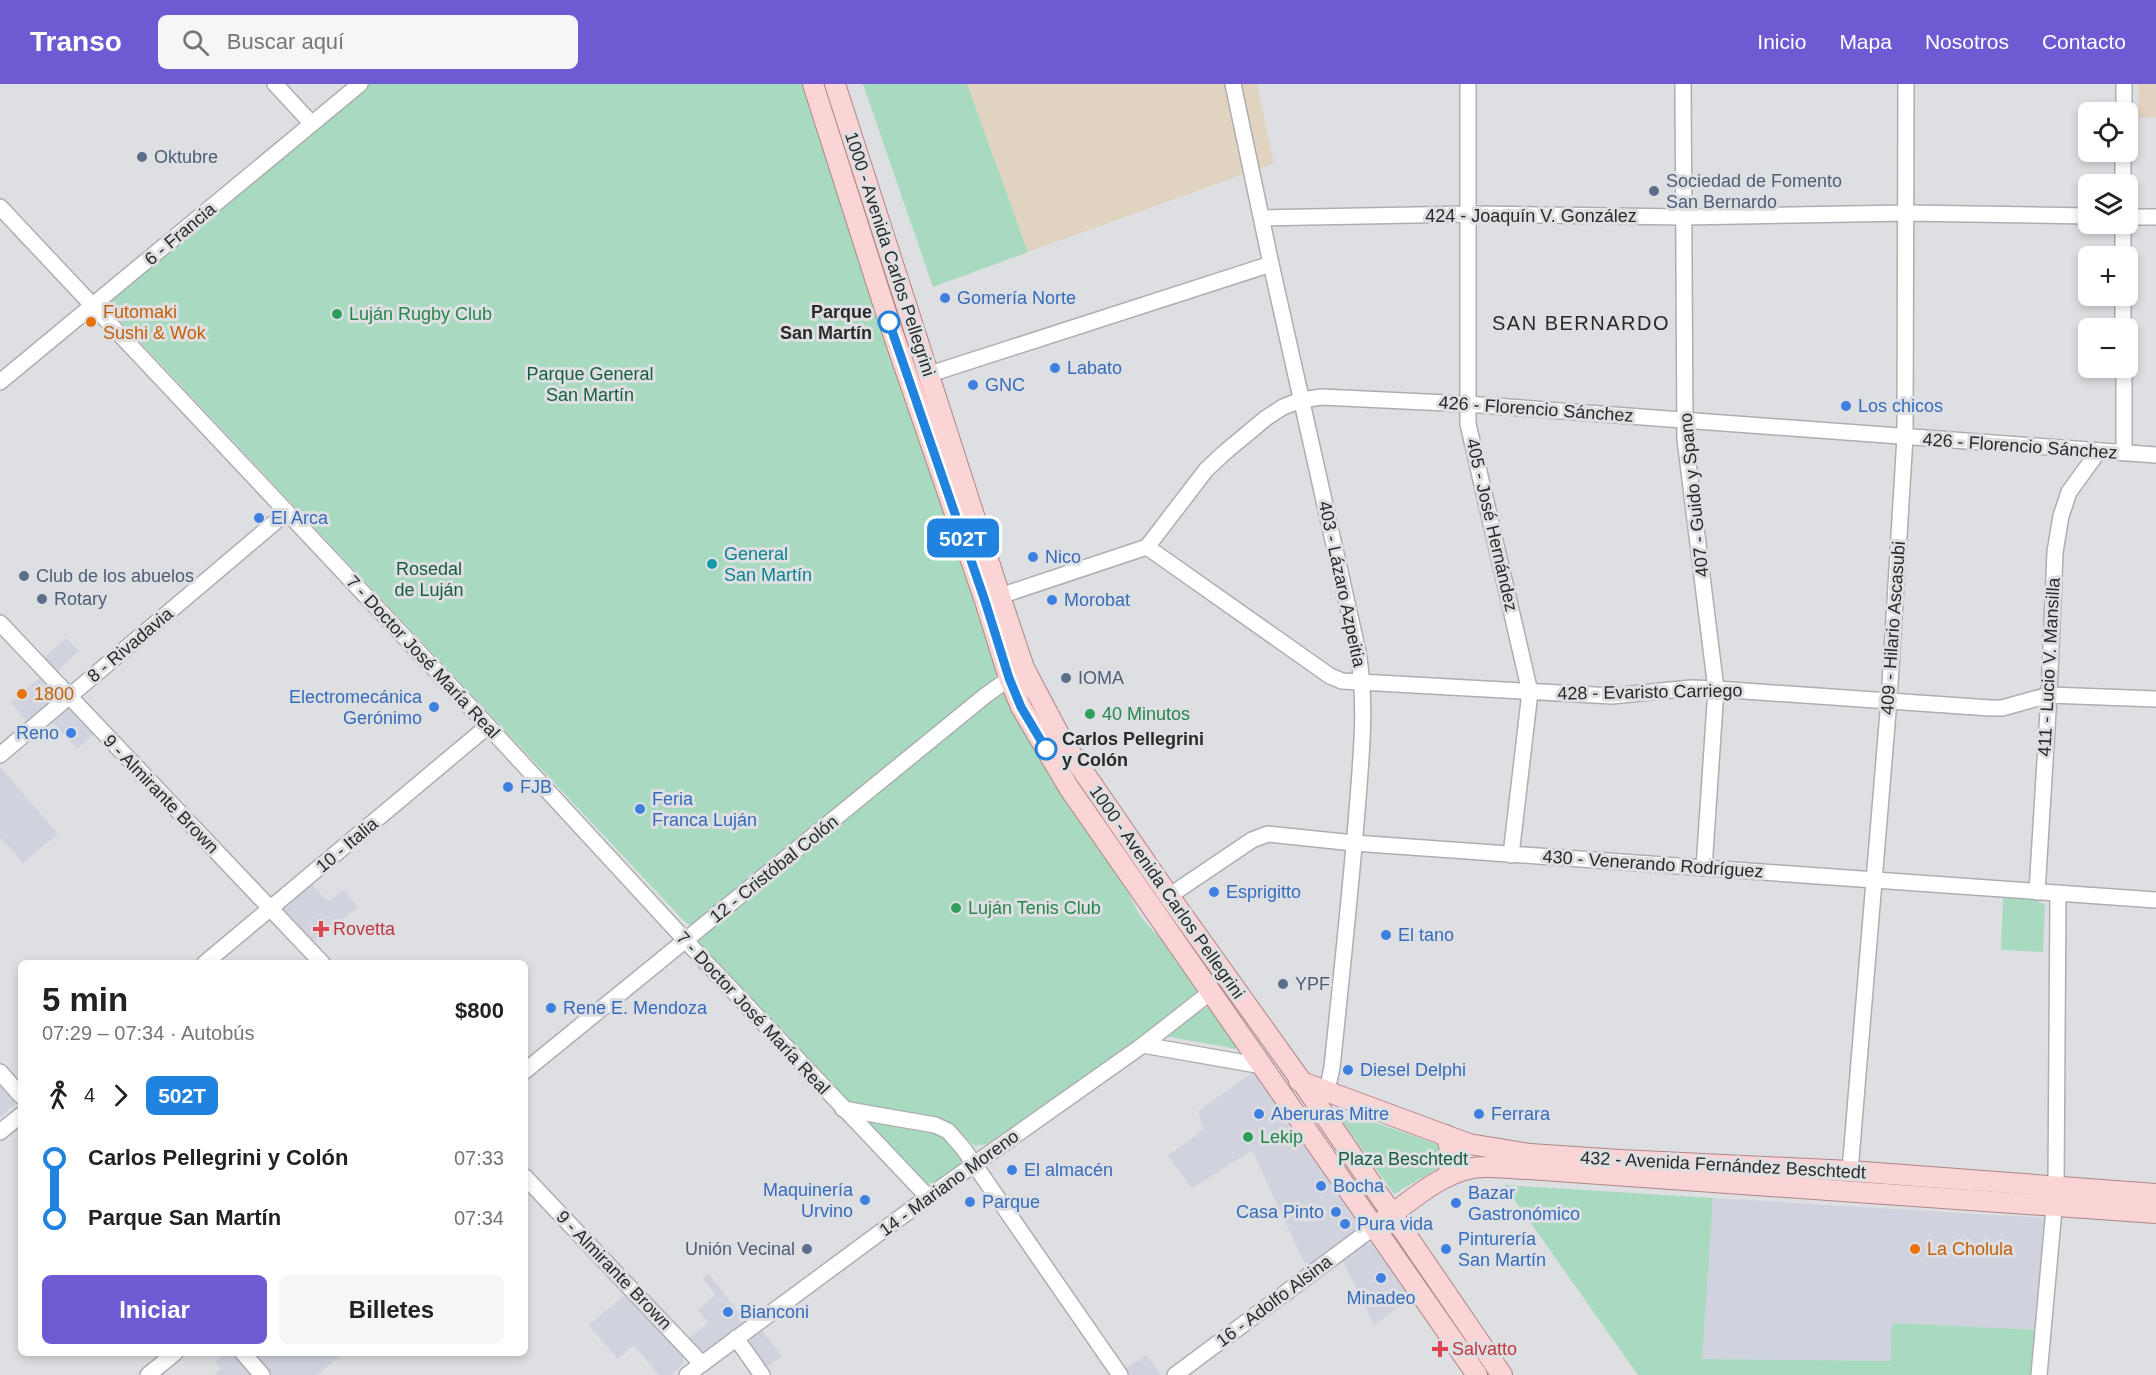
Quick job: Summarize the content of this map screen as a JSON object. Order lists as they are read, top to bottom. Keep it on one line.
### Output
{"streets":{"main road":["1000 - Avenida Carlos Pellegrini","432 - Avenida Fernández Beschtedt"],"street":["424 - Joaquín V. González","6 - Francia","426 - Florencio Sánchez","407 - Guido y Spano","405 - José Hernández","403 - Lázaro Azpeitia","409 - Hilario Ascasubi","8 - Rivadavia","7 - Doctor José María Real","411 - Lucio V. Mansilla","428 - Evaristo Carriego","9 - Almirante Brown","10 - Italia","430 - Venerando Rodríguez","12 - Cristóbal Colón","14 - Mariano Moreno","16 - Adolfo Alsina"]},"crossings":[["424 - Joaquín V. González","407 - Guido y Spano"],["424 - Joaquín V. González","405 - José Hernández"],["424 - Joaquín V. González","403 - Lázaro Azpeitia"],["424 - Joaquín V. González","409 - Hilario Ascasubi"],["6 - Francia","7 - Doctor José María Real"],["1000 - Avenida Carlos Pellegrini","430 - Venerando Rodríguez"],["1000 - Avenida Carlos Pellegrini","12 - Cristóbal Colón"],["1000 - Avenida Carlos Pellegrini","432 - Avenida Fernández Beschtedt"],["1000 - Avenida Carlos Pellegrini","14 - Mariano Moreno"],["1000 - Avenida Carlos Pellegrini","16 - Adolfo Alsina"],["426 - Florencio Sánchez","407 - Guido y Spano"],["426 - Florencio Sánchez","405 - José Hernández"],["426 - Florencio Sánchez","403 - Lázaro Azpeitia"],["426 - Florencio Sánchez","409 - Hilario Ascasubi"],["426 - Florencio Sánchez","411 - Lucio V. Mansilla"],["426 - Florencio Sánchez","428 - Evaristo Carriego"],["407 - Guido y Spano","428 - Evaristo Carriego"],["407 - Guido y Spano","430 - Venerando Rodríguez"],["405 - José Hernández","428 - Evaristo Carriego"],["405 - José Hernández","430 - Venerando Rodríguez"],["403 - Lázaro Azpeitia","428 - Evaristo Carriego"],["403 - Lázaro Azpeitia","430 - Venerando Rodríguez"],["403 - Lázaro Azpeitia","432 - Avenida Fernández Beschtedt"],["409 - Hilario Ascasubi","428 - Evaristo Carriego"],["409 - Hilario Ascasubi","430 - Venerando Rodríguez"],["409 - Hilario Ascasubi","432 - Avenida Fernández Beschtedt"],["8 - Rivadavia","7 - Doctor José María Real"],["8 - Rivadavia","9 - Almirante Brown"],["7 - Doctor José María Real","10 - Italia"],["7 - Doctor José María Real","12 - Cristóbal Colón"],["7 - Doctor José María Real","14 - Mariano Moreno"],["411 - Lucio V. Mansilla","428 - Evaristo Carriego"],["411 - Lucio V. Mansilla","430 - Venerando Rodríguez"],["9 - Almirante Brown","10 - Italia"],["9 - Almirante Brown","14 - Mariano Moreno"],["432 - Avenida Fernández Beschtedt","16 - Adolfo Alsina"]],"districts":["SAN BERNARDO"],"parks":["Parque General San Martín","Rosedal de Luján","Plaza Beschtedt"],"places":{"other":["Oktubre","Sociedad de Fomento San Bernardo","Gomería Norte","Luján Rugby Club","Futomaki Sushi & Wok","Parque San Martín","Labato","GNC","Los chicos","El Arca","Nico","General San Martín","Club de los abuelos","Rotary","Morobat","IOMA","1800","Electromecánica Gerónimo","40 Minutos","Reno","Carlos Pellegrini y Colón","FJB","Feria Franca Luján","Esprigitto","Luján Tenis Club","El tano","YPF","Rene E. Mendoza","Diesel Delphi","Aberuras Mitre","Ferrara","Lekip","El almacén","Bocha","Maquinería Urvino","Parque","Bazar Gastronómico","Casa Pinto","Pura vida","Unión Vecinal","Pinturería San Martín","La Cholula","Minadeo","Bianconi"],"health":["Rovetta","Salvatto"]},"lines":["bus line 502T"],"page":{"header":"Transo","search":"Buscar aquí","nav":["Inicio","Mapa","Nosotros","Contacto"],"on_map":"502T","map_buttons":["+","−"],"heading":["5 min","07:29 – 07:34 · Autobús","$800"],"legs":["4","502T"],"list":[{"name":"Carlos Pellegrini y Colón","value":"07:33"},{"name":"Parque San Martín","value":"07:34"}],"buttons":["Iniciar","Billetes"]}}
